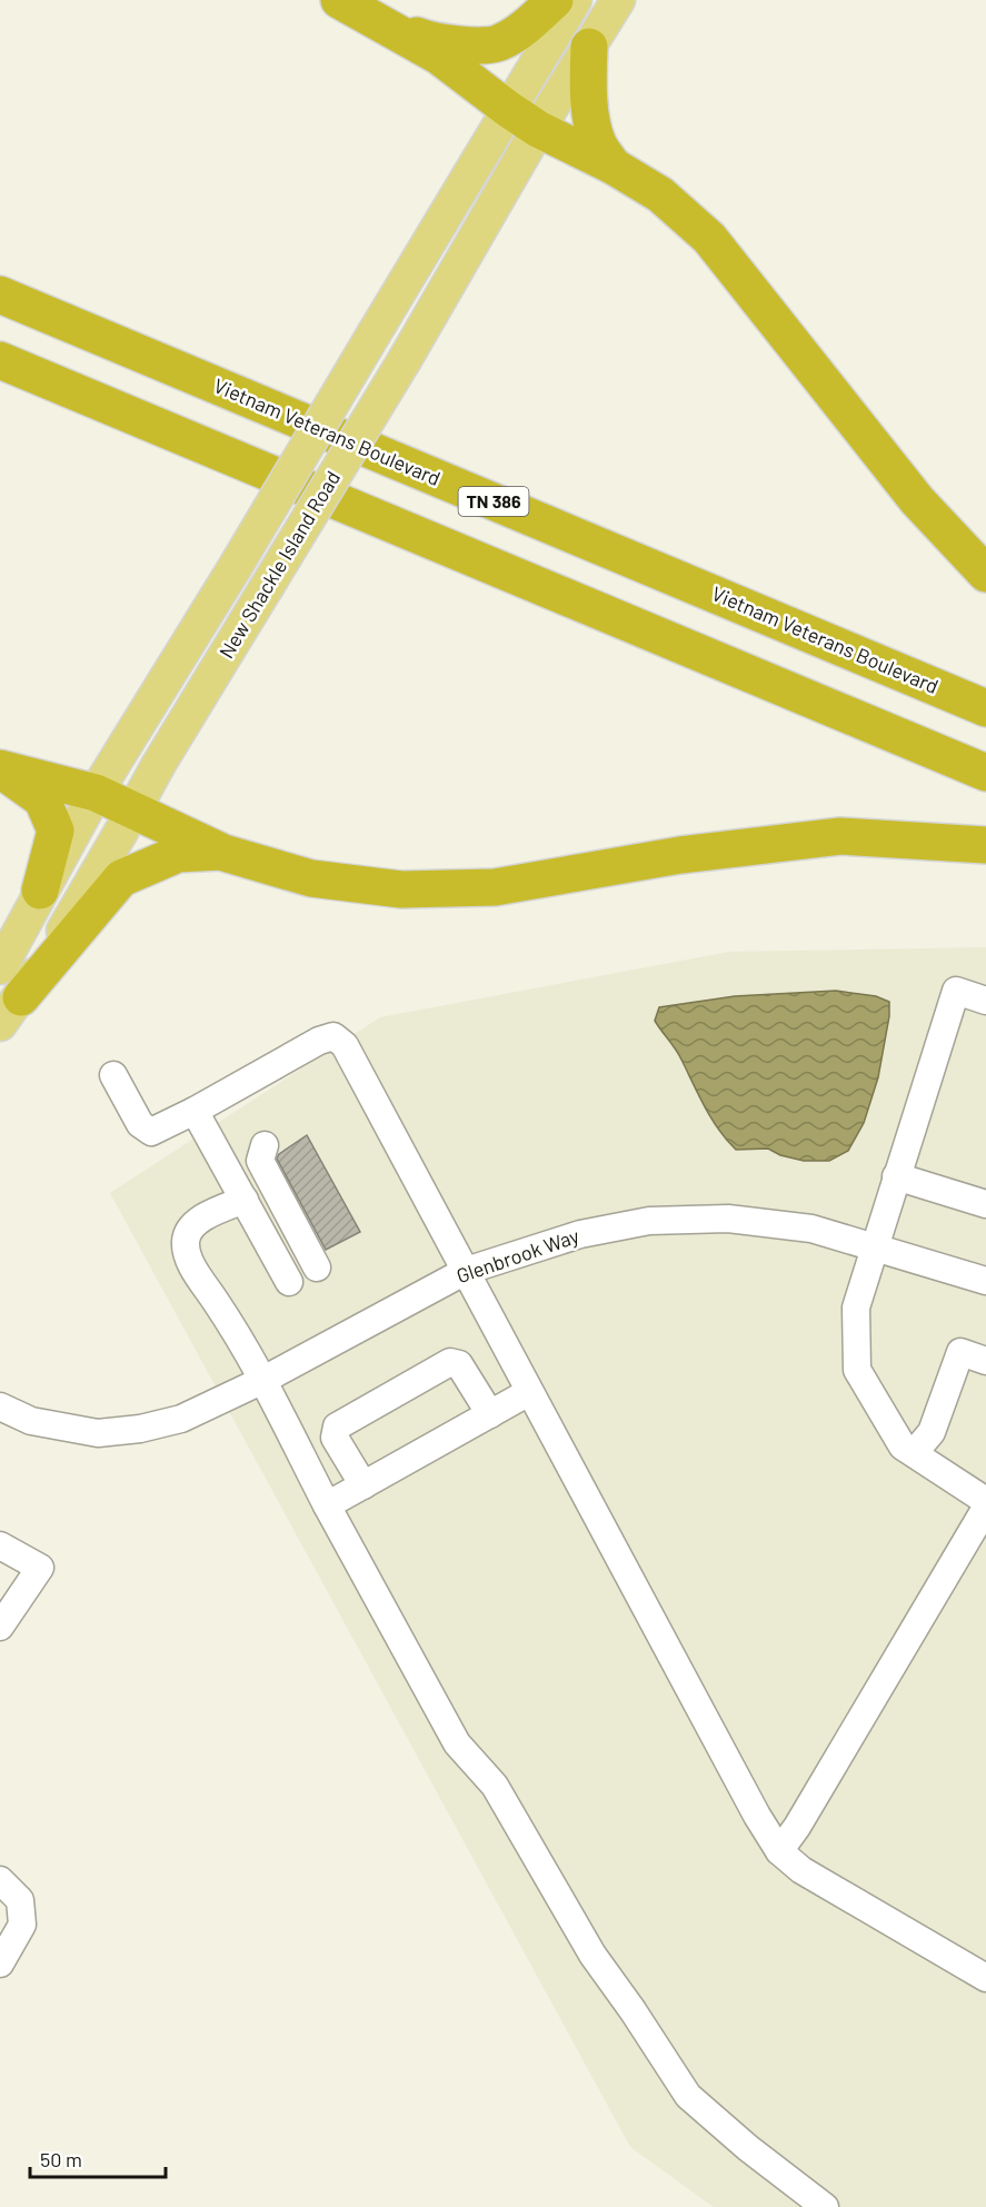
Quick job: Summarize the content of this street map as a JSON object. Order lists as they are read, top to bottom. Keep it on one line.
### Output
{"streets":{"highway":["Vietnam Veterans Boulevard","TN 386"],"main road":["New Shackle Island Road"],"street":["Glenbrook Way"]},"scale_bar":"50 m"}
